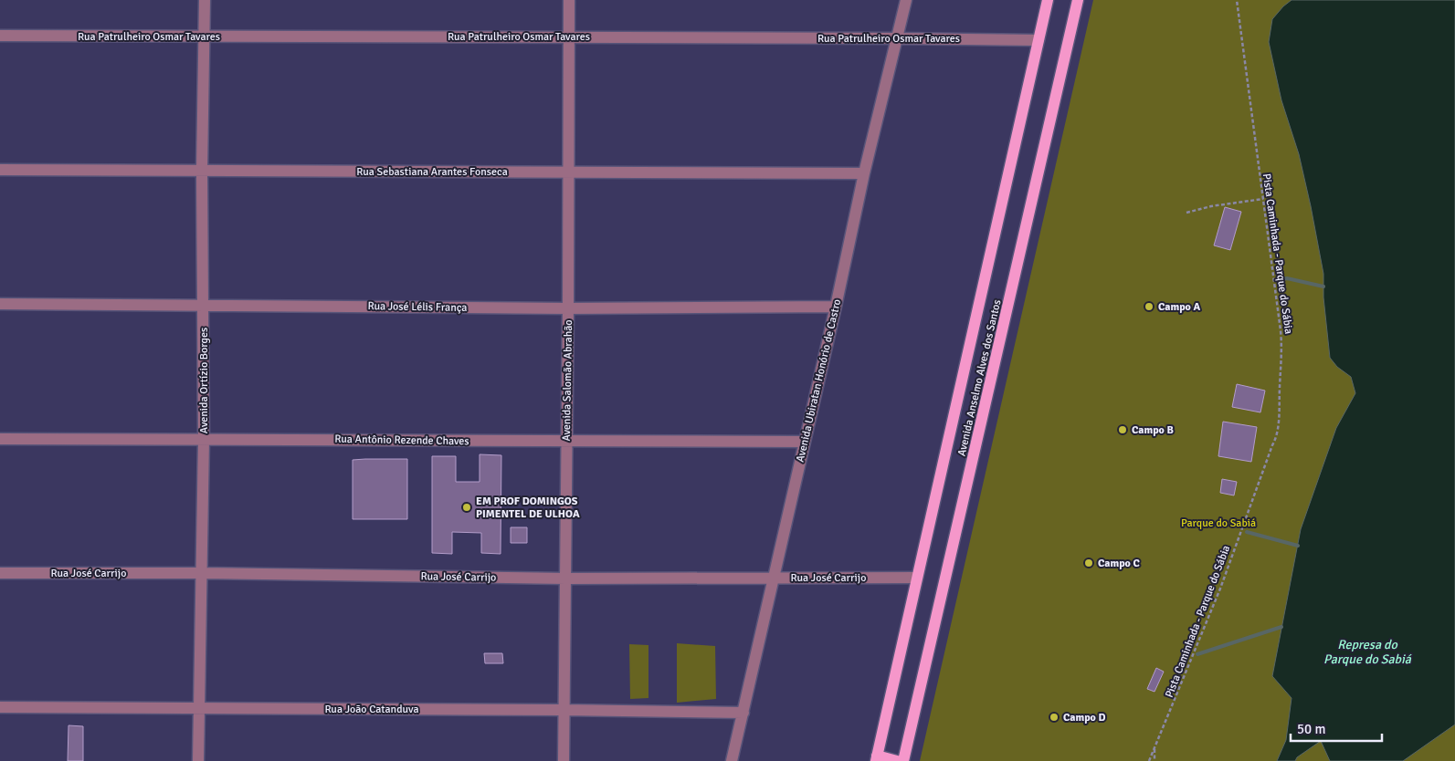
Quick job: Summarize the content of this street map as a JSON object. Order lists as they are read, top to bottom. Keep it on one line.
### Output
{"streets":{"main road":["Avenida Anselmo Alves dos Santos"],"street":["Rua Patrulheiro Osmar Tavares","Rua Sebastiana Arantes Fonseca","Rua José Lélis França","Avenida Ortízio Borges","Avenida Salomão Abrahão","Avenida Ubiratan Honório de Castro","Rua Antônio Rezende Chaves","Rua José Carrijo","Rua João Catanduva"],"path":["Pista Caminhada - Parque do Sábia"]},"crossings":[["Rua Patrulheiro Osmar Tavares","Avenida Anselmo Alves dos Santos"],["Rua Patrulheiro Osmar Tavares","Avenida Ortízio Borges"],["Rua Patrulheiro Osmar Tavares","Avenida Salomão Abrahão"],["Rua Patrulheiro Osmar Tavares","Avenida Ubiratan Honório de Castro"],["Rua Sebastiana Arantes Fonseca","Avenida Ortízio Borges"],["Rua Sebastiana Arantes Fonseca","Avenida Salomão Abrahão"],["Rua Sebastiana Arantes Fonseca","Avenida Ubiratan Honório de Castro"],["Rua José Lélis França","Avenida Ortízio Borges"],["Rua José Lélis França","Avenida Salomão Abrahão"],["Rua José Lélis França","Avenida Ubiratan Honório de Castro"],["Avenida Anselmo Alves dos Santos","Rua José Carrijo"],["Avenida Ortízio Borges","Rua Antônio Rezende Chaves"],["Avenida Ortízio Borges","Rua José Carrijo"],["Avenida Ortízio Borges","Rua João Catanduva"],["Avenida Salomão Abrahão","Rua Antônio Rezende Chaves"],["Avenida Salomão Abrahão","Rua José Carrijo"],["Avenida Salomão Abrahão","Rua João Catanduva"],["Avenida Ubiratan Honório de Castro","Rua Antônio Rezende Chaves"],["Avenida Ubiratan Honório de Castro","Rua José Carrijo"],["Avenida Ubiratan Honório de Castro","Rua João Catanduva"]],"water":["Represa do Parque do Sabiá"],"parks":["Parque do Sabiá"],"places":["Campo A","Campo B","EM PROF DOMINGOS PIMENTEL DE ULHOA","Campo C","Campo D"],"scale_bar":"50 m"}
